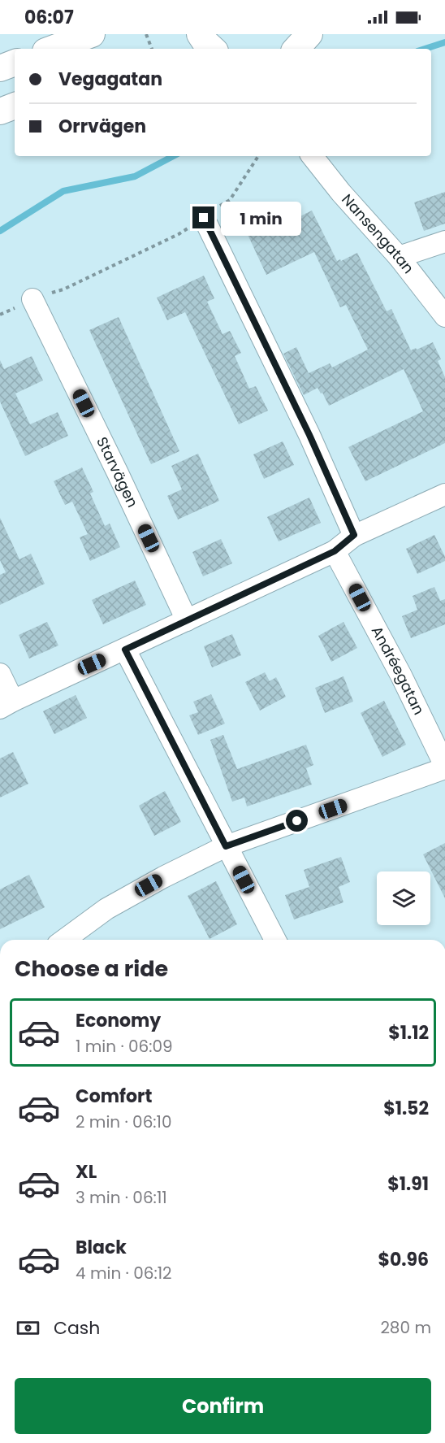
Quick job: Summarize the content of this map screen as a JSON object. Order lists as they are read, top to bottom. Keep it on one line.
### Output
{"streets":{"street":["Nansengatan","Starvägen","Andréegatan"]},"page":{"status":"06:07","banner":["Vegagatan","Orrvägen"],"bubble":"1 min","heading":"Choose a ride","list":[{"name":"Economy","note":"1 min · 06:09","value":"$1.12"},{"name":"Comfort","note":"2 min · 06:10","value":"$1.52"},{"name":"XL","note":"3 min · 06:11","value":"$1.91"},{"name":"Black","note":"4 min · 06:12","value":"$0.96"}],"pay":["Cash","280 m"],"buttons":"Confirm"}}
